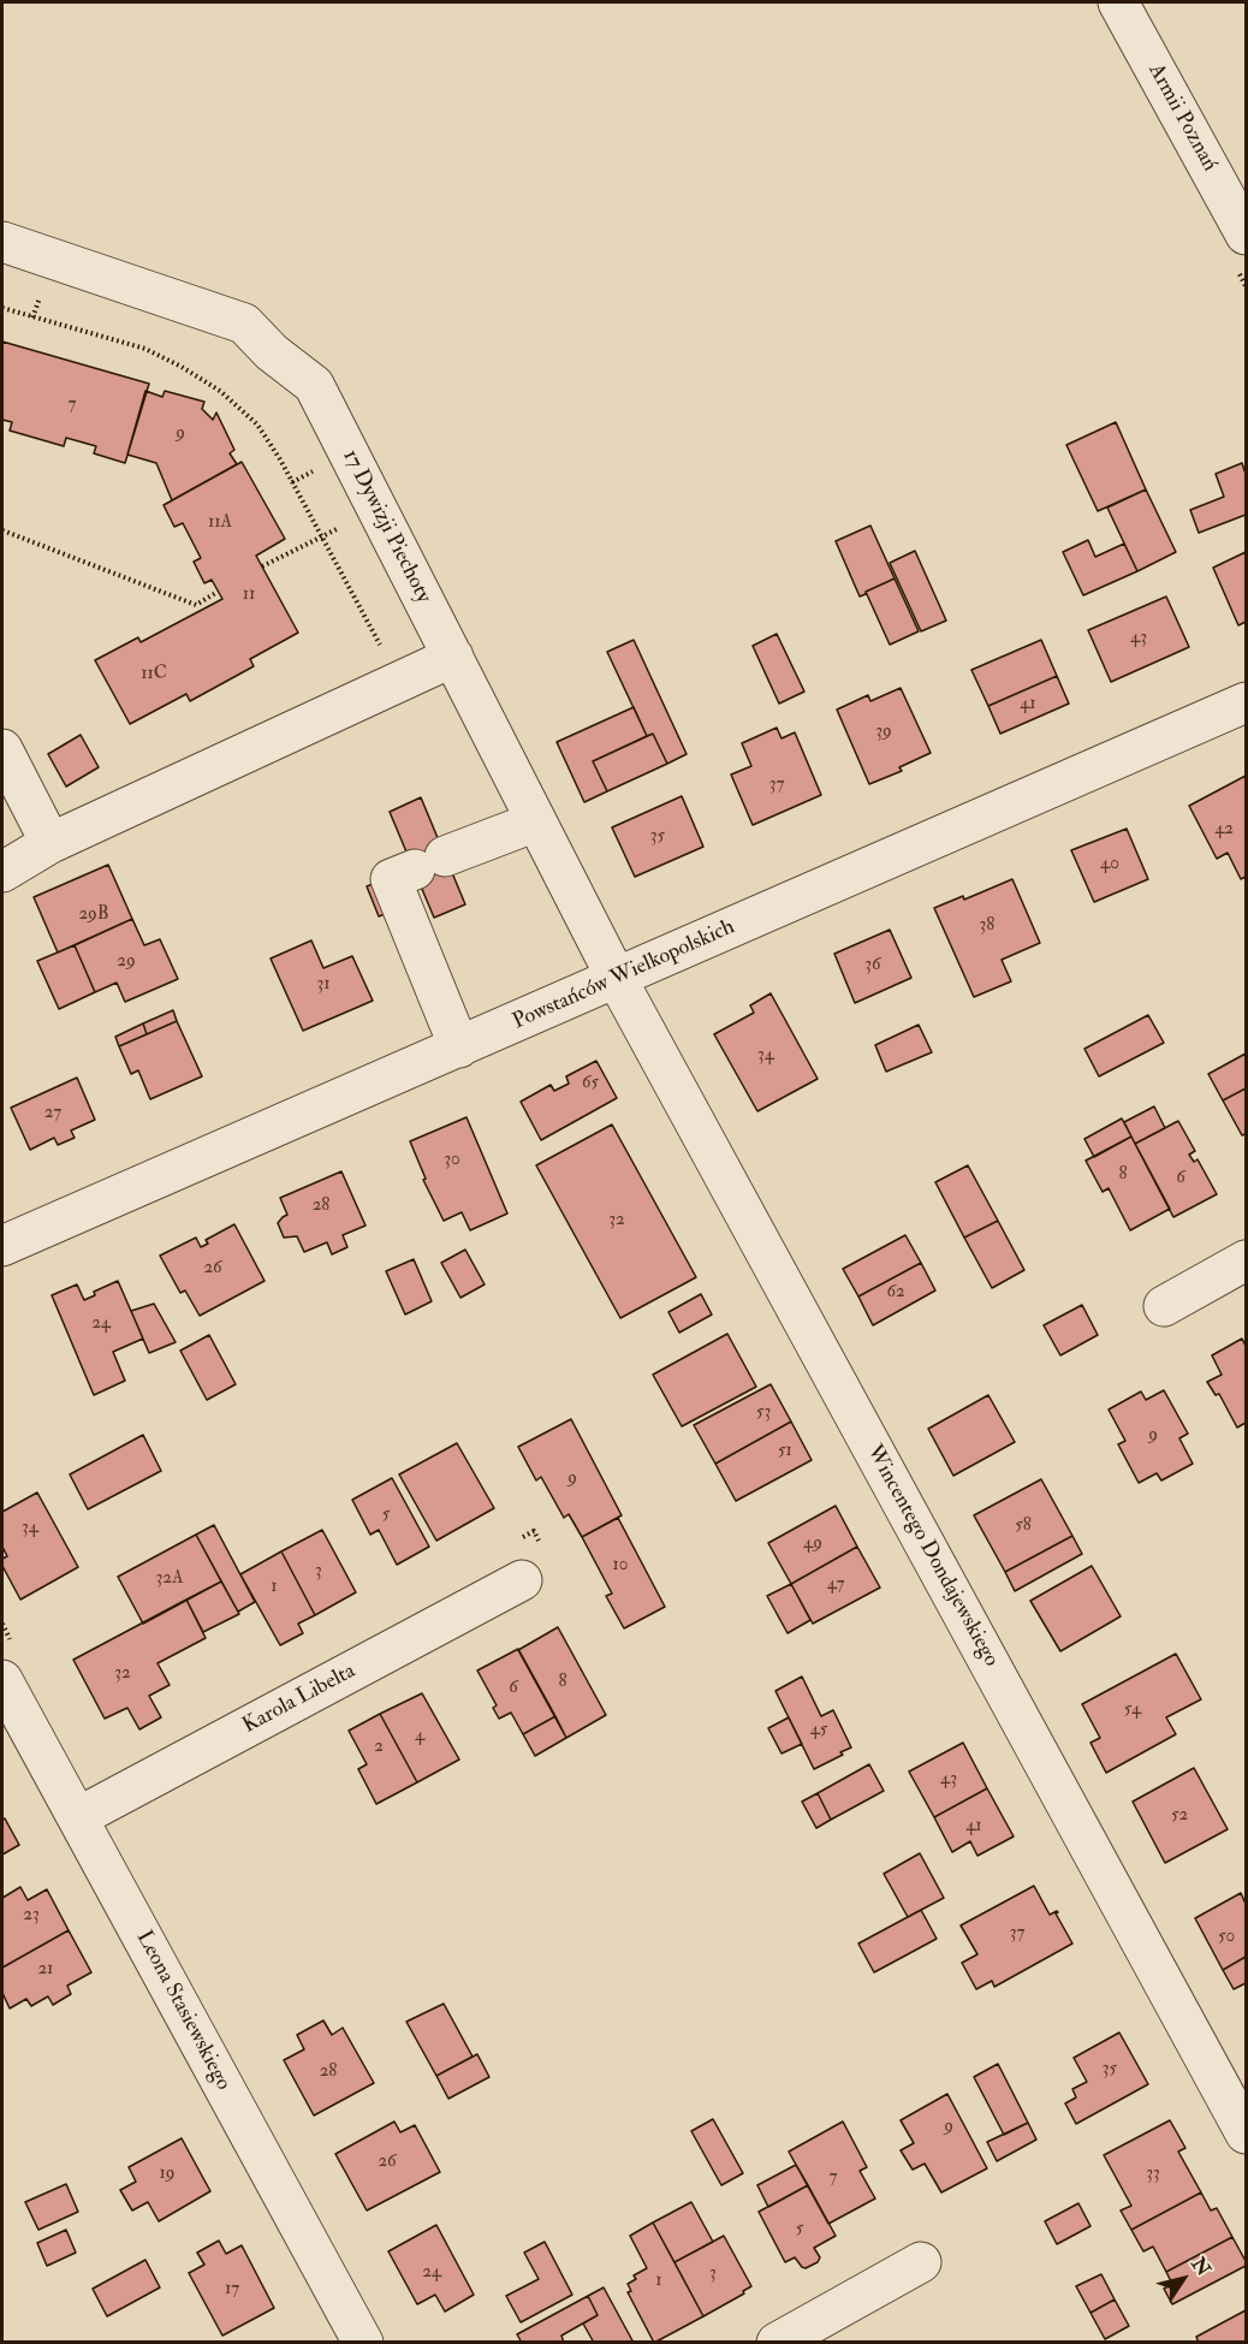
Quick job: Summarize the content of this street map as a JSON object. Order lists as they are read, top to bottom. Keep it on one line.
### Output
{"streets":{"street":["Armii Poznań","17 Dywizji Piechoty","Powstańców Wielkopolskich","Wincentego Dondajewskiego","Karola Libelta","Leona Stasiewskiego"]},"crossings":[["17 Dywizji Piechoty","Powstańców Wielkopolskich"],["17 Dywizji Piechoty","Wincentego Dondajewskiego"],["Powstańców Wielkopolskich","Wincentego Dondajewskiego"],["Karola Libelta","Leona Stasiewskiego"]],"house_numbers":["7","9","11A","11","43","11C","41","39","37","42","35","40","29B","38","29","36","31","34","65","27","30","8","6","28","32","26","62","24","53","9","51","9","5","58","34","49","10","3","32A","47","1","32","8","6","54","45","4","2","43","52","41","23","37","50","21","35","28","9","26","19","33","7","5","24","3","1","17"],"north":"top right"}
